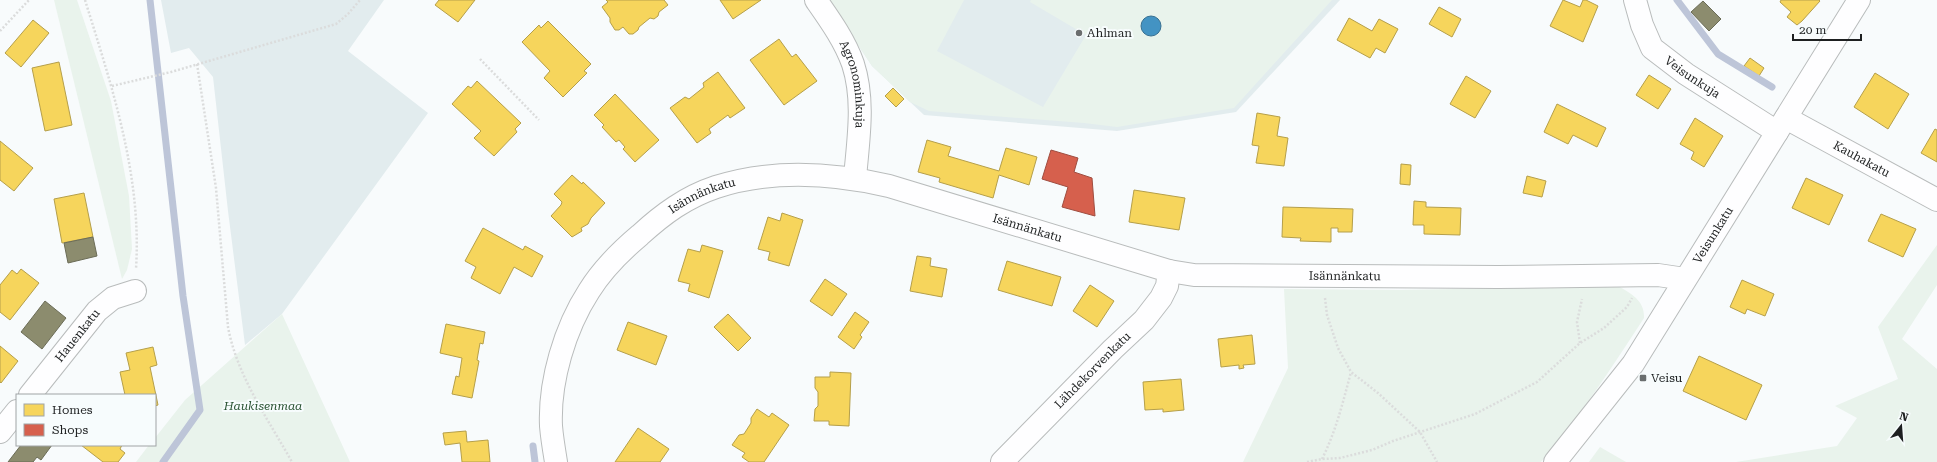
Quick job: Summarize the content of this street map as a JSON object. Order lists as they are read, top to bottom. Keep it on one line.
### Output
{"streets":{"street":["Veisunkuja","Agronominkuja","Kauhakatu","Isännänkatu","Veisunkatu","Hauenkatu","Lähdekorvenkatu"]},"crossings":[["Veisunkuja","Kauhakatu"],["Veisunkuja","Veisunkatu"],["Agronominkuja","Isännänkatu"],["Kauhakatu","Veisunkatu"],["Isännänkatu","Veisunkatu"],["Isännänkatu","Lähdekorvenkatu"]],"parks":["Haukisenmaa"],"places":{"other":["Ahlman"],"transit":["Veisu"]},"legend":["Homes","Shops"],"scale_bar":"20 m","north":"top"}
